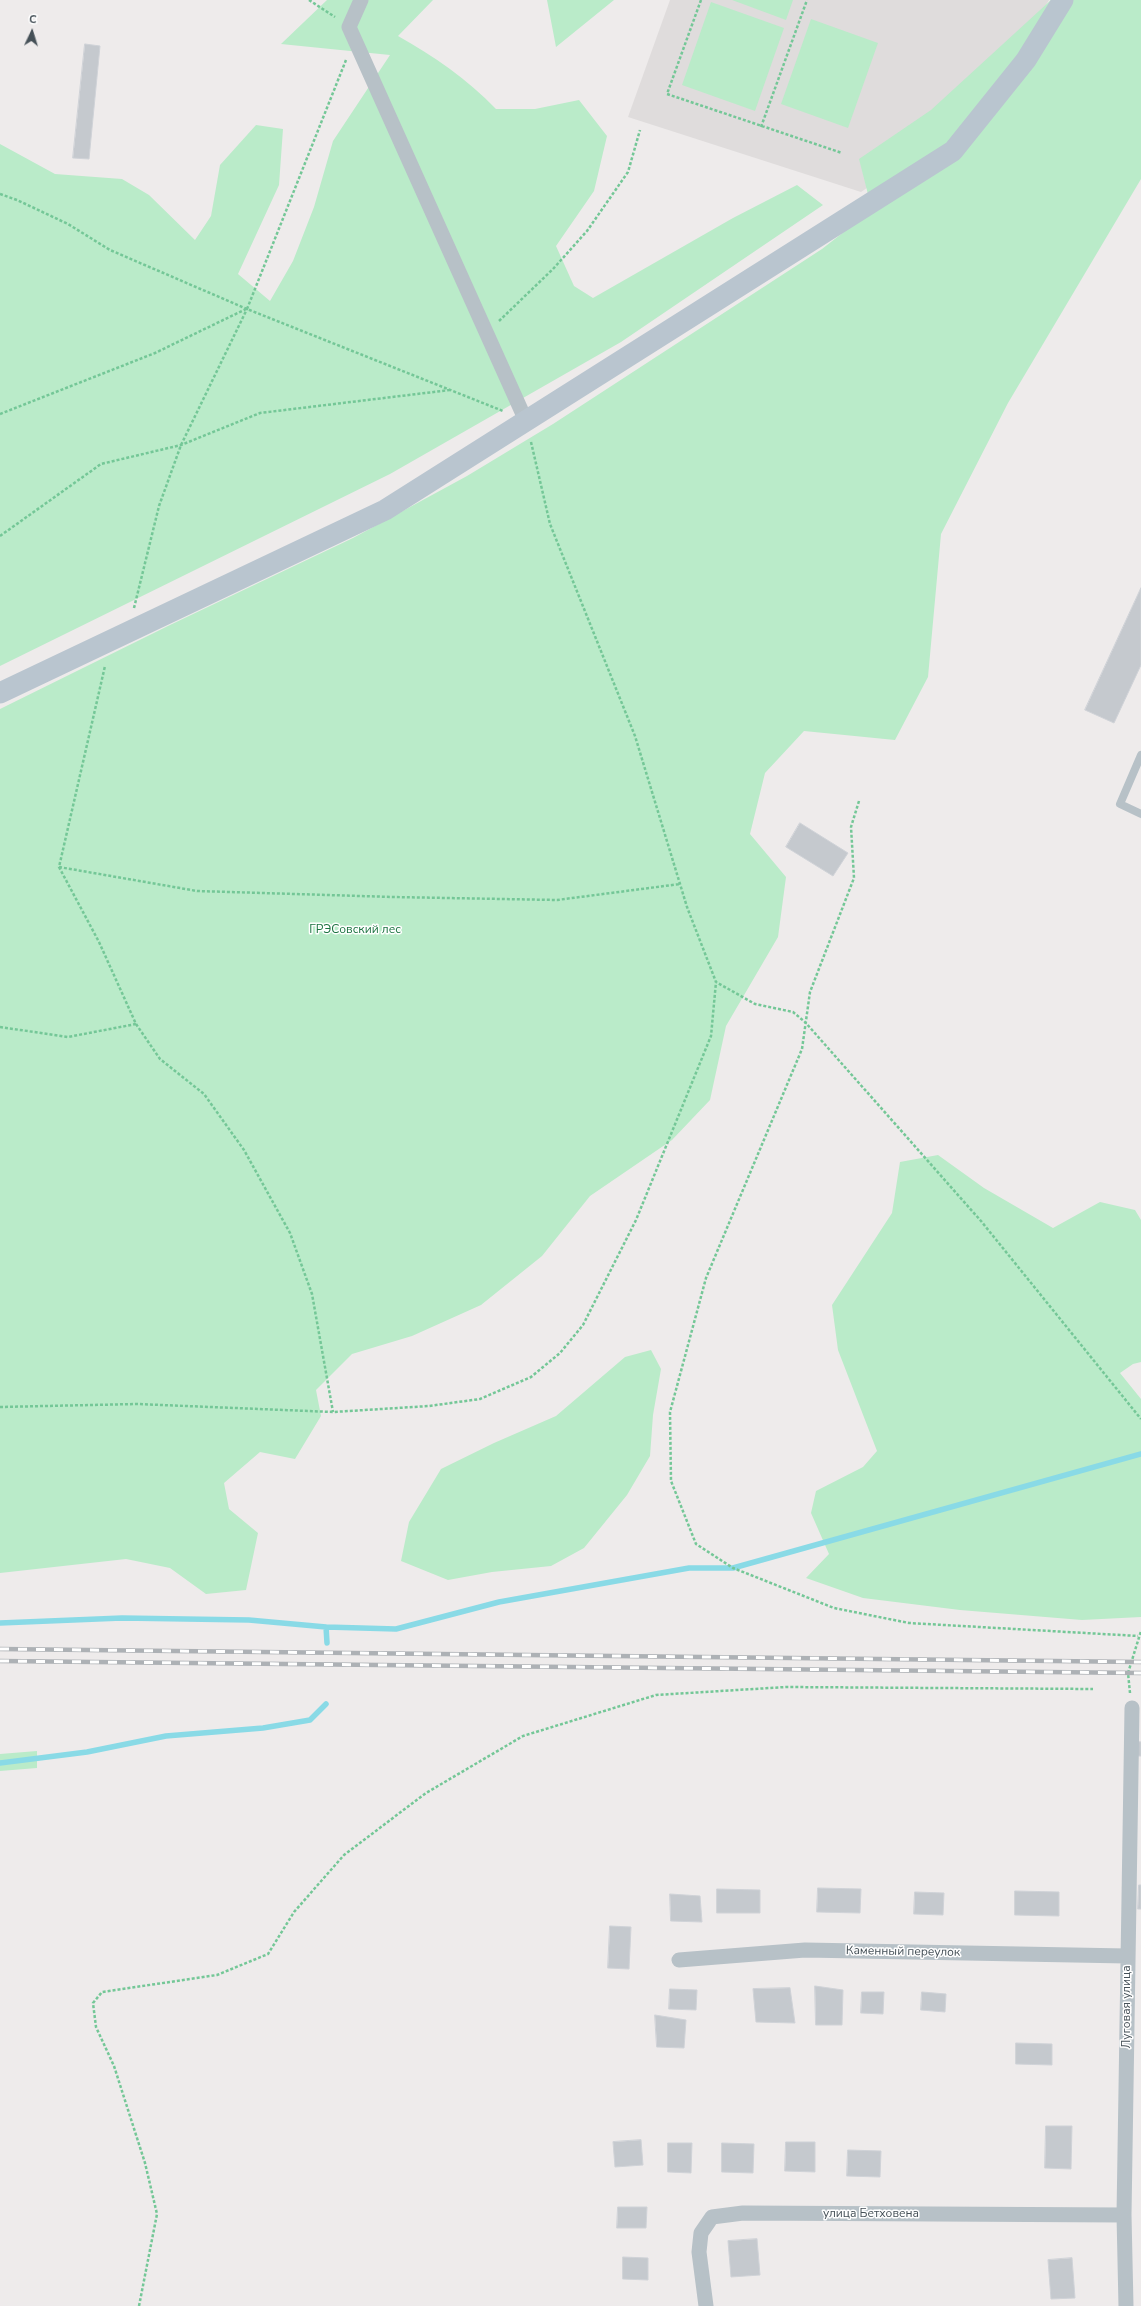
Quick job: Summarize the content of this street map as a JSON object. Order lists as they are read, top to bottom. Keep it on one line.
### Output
{"streets":{"street":["Каменный переулок","Луговая улица","улица Бетховена"]},"crossings":[["Каменный переулок","Луговая улица"],["Луговая улица","улица Бетховена"]],"parks":["ГРЭСовский лес"],"north":"top"}
